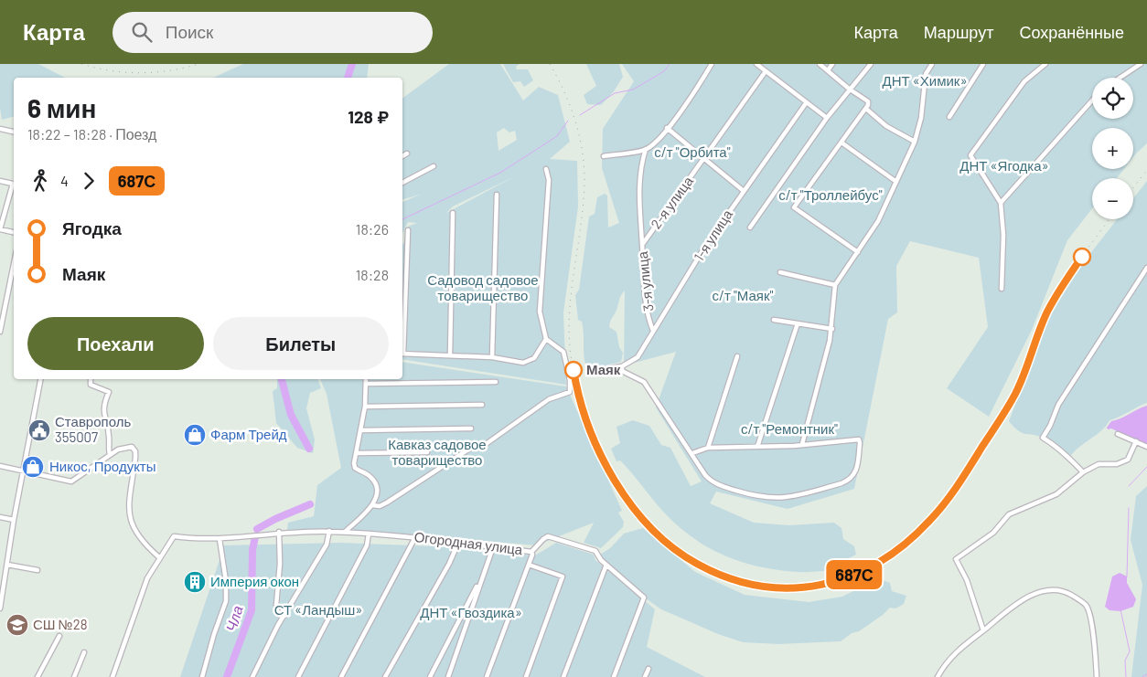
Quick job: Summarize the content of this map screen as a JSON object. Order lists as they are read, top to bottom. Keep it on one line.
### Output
{"streets":{"street":["2-я улица","1-я улица","3-я улица","Огородная улица"]},"crossings":[["2-я улица","3-я улица"],["1-я улица","3-я улица"]],"water":["Чла"],"parks":["ДНТ «Химик»","с/т \"Орбита\"","ДНТ «Ягодка»","с/т \"Троллейбус\"","Садовод садовое товарищество","с/т \"Маяк\"","с/т \"Ремонтник\"","Кавказ садовое товарищество","СТ «Ландыш»","ДНТ «Гвоздика»"],"places":{"other":["Маяк"],"public building":["Ставрополь 355007"],"shop":["Фарм Трейд","Никос, Продукты"],"building":["Империя окон"],"school or university":["СШ №28"]},"page":{"header":"Карта","search":"Поиск","nav":["Карта","Маршрут","Сохранённые"],"on_map":"687С","map_buttons":["+","−"],"heading":["6 мин","18:22 – 18:28 · Поезд","128 ₽"],"legs":["4","687С"],"list":[{"name":"Ягодка","value":"18:26"},{"name":"Маяк","value":"18:28"}],"buttons":["Поехали","Билеты"]}}
